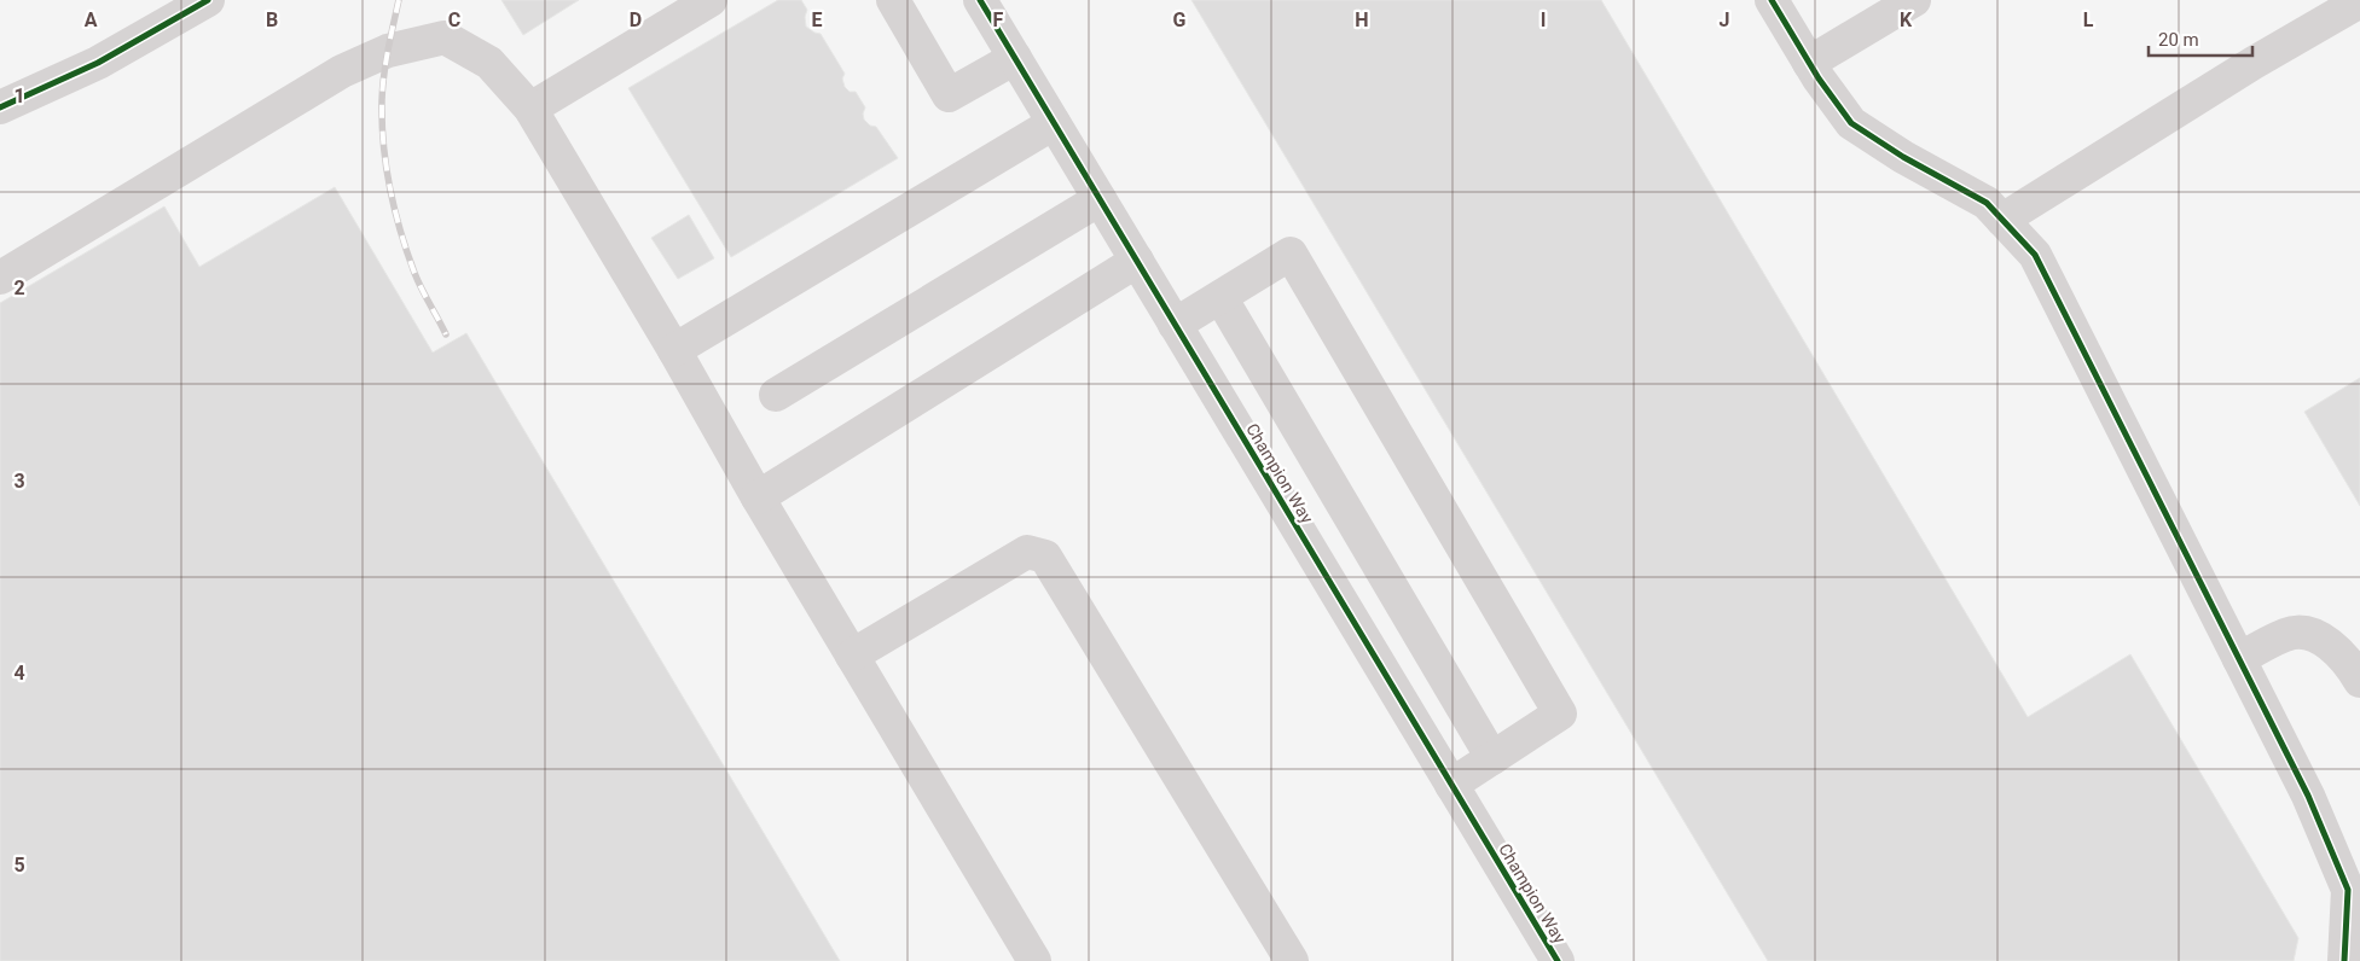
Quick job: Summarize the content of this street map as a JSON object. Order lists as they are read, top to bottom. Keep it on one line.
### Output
{"streets":{"street":["Champion Way"]},"scale_bar":"20 m","grid":{"columns":["A","B","C","D","E","F","G","H","I","J","K","L"],"rows":["1","2","3","4","5"]}}
